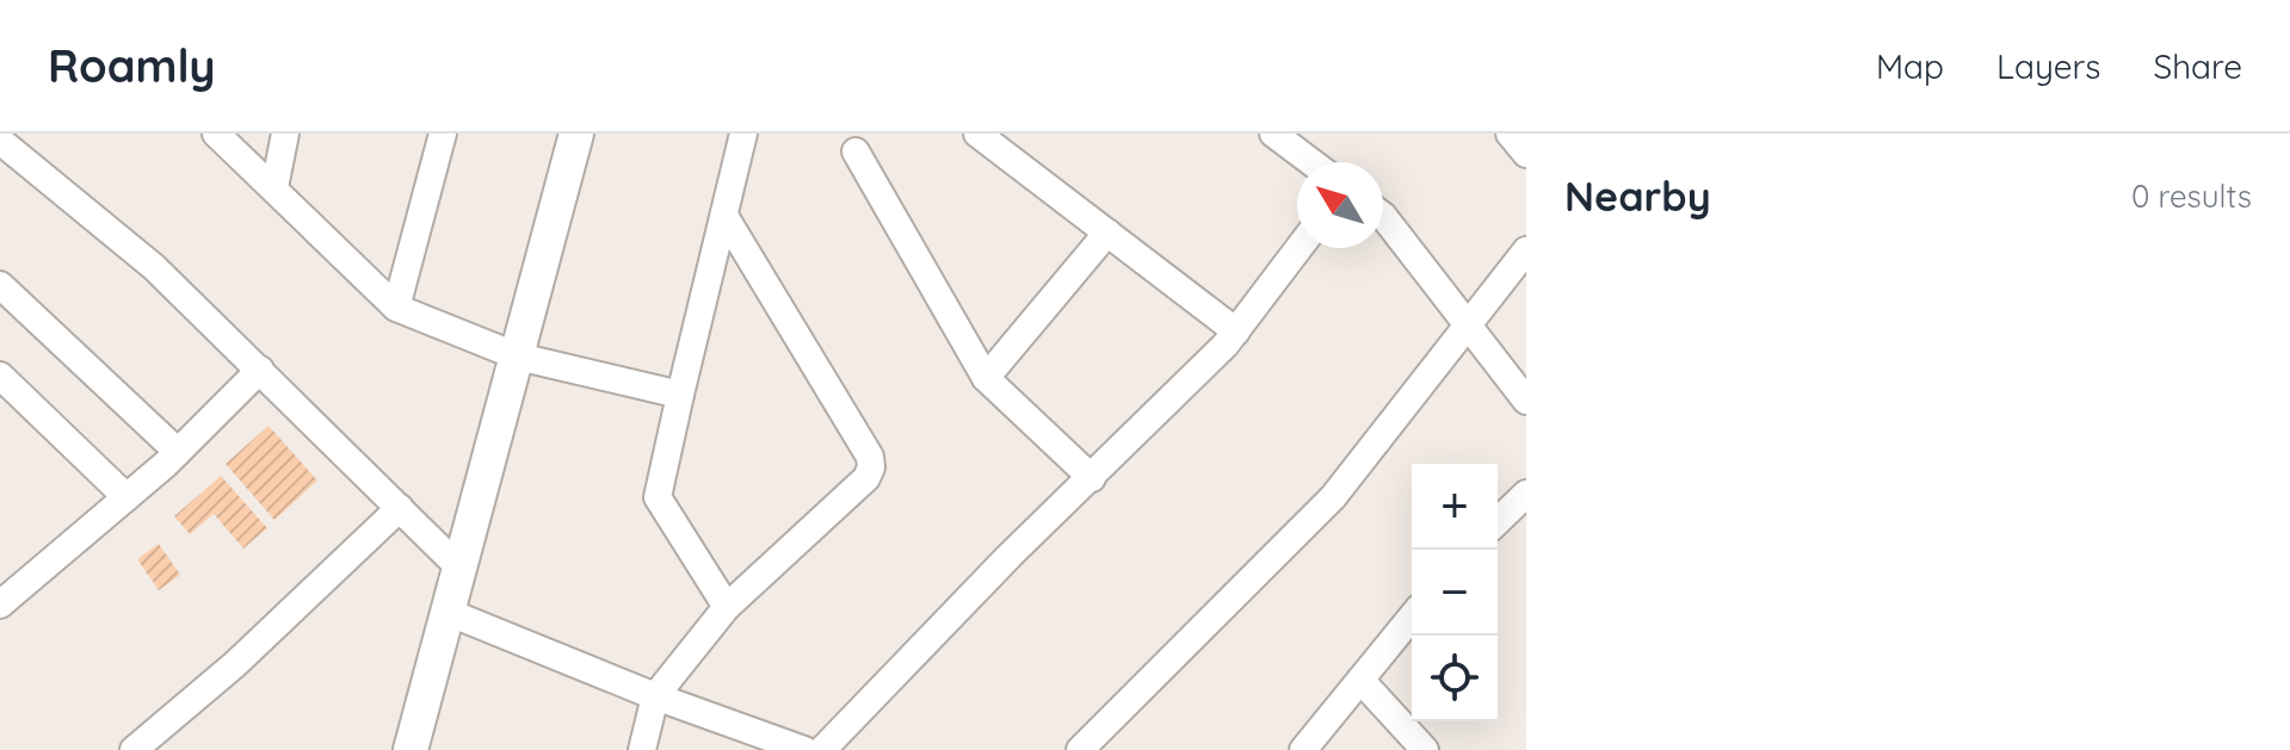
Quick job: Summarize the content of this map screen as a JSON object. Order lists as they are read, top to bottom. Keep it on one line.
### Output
{"north":"top left","page":{"header":"Roamly","nav":["Map","Layers","Share"],"heading":["Nearby","0 results"],"map_buttons":["+","−"]}}
